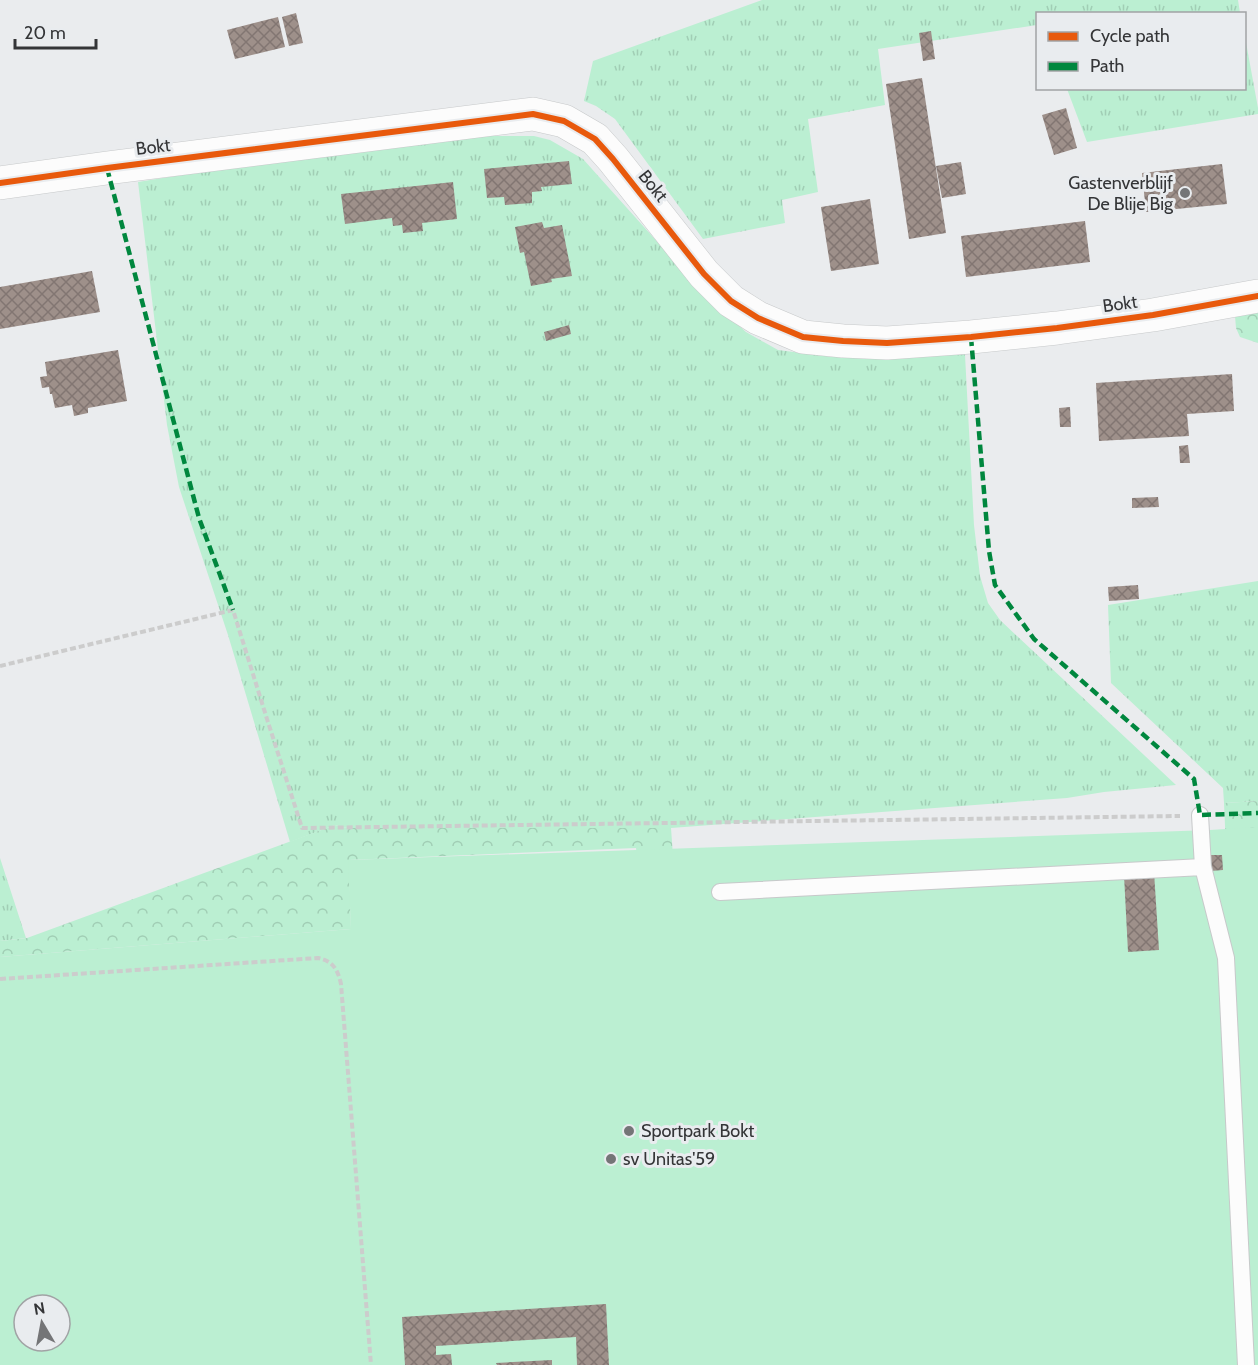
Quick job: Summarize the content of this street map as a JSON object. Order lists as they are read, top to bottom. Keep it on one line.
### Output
{"streets":{"street":["Bokt"]},"places":["Gastenverblijf De Blije Big","Sportpark Bokt","sv Unitas'59"],"legend":["Cycle path","Path"],"scale_bar":"20 m","north":"top"}
